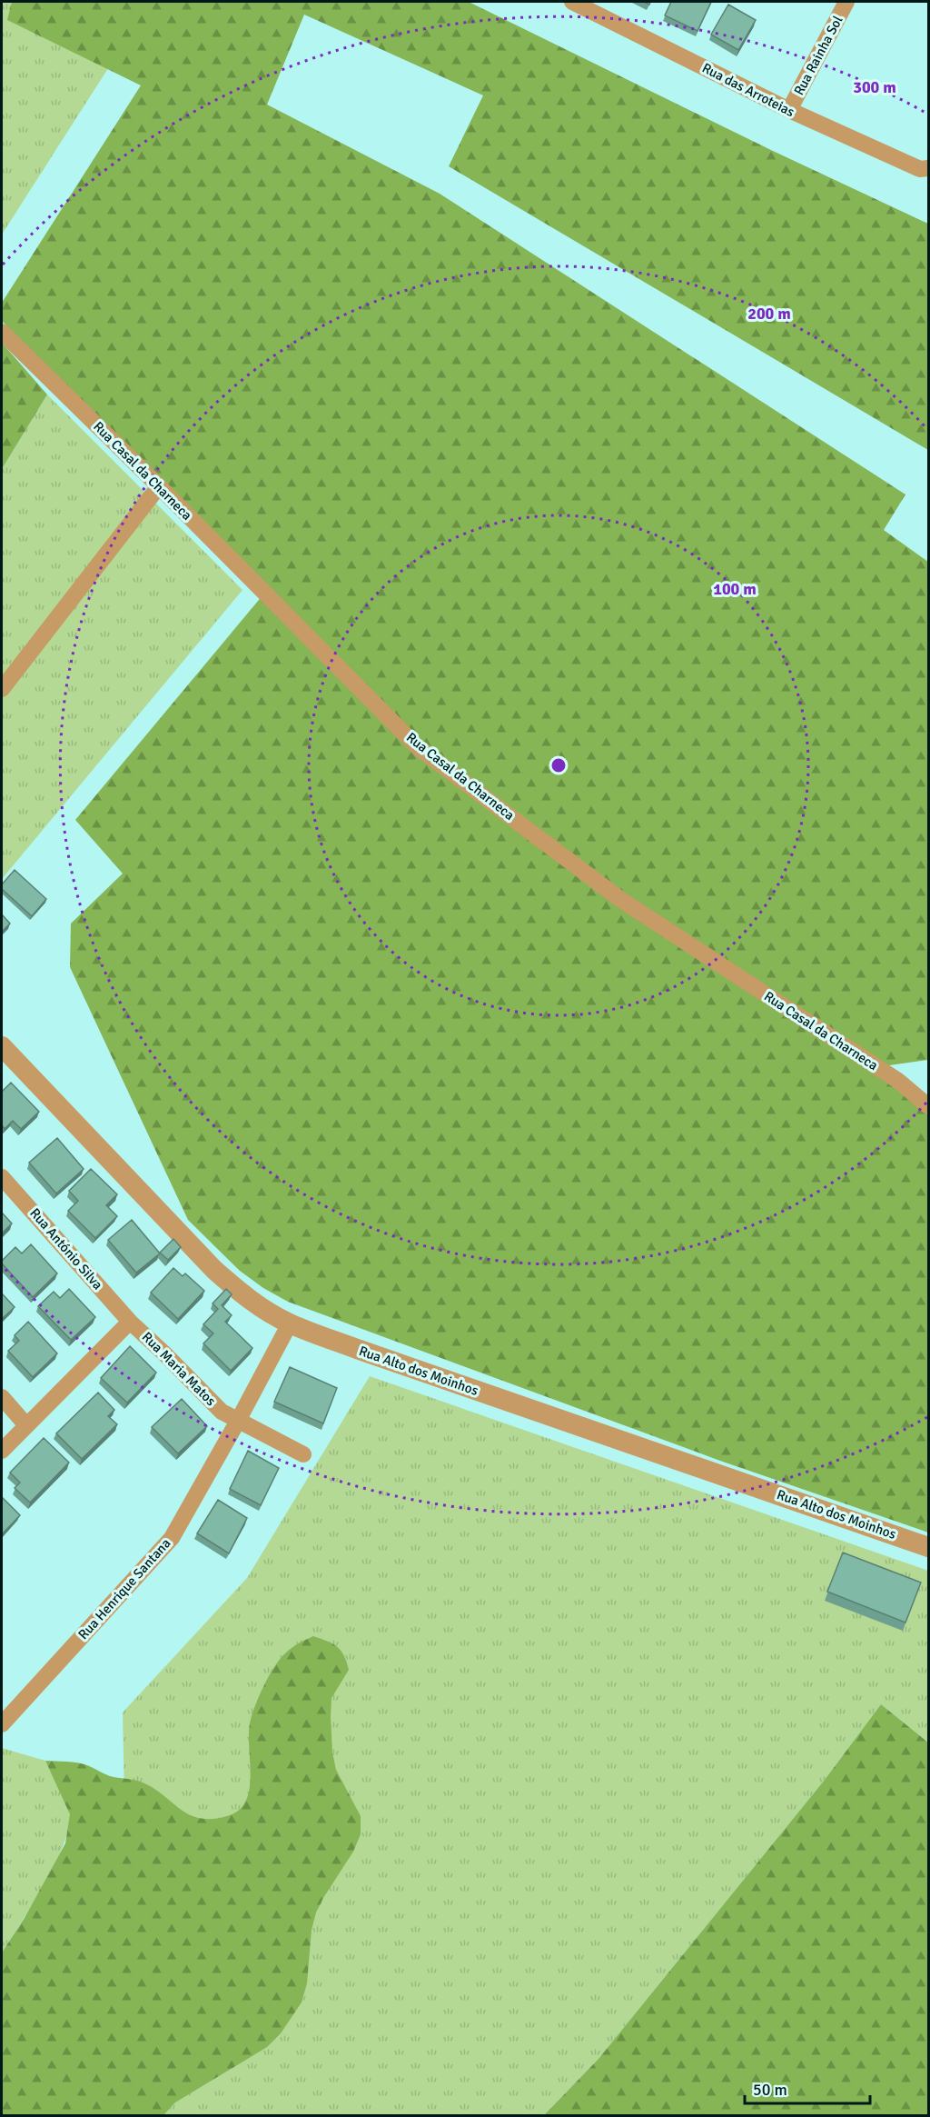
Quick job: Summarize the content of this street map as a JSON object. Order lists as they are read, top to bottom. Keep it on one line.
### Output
{"streets":{"street":["Rua Rainha Sol","Rua das Arroteias","Rua Casal da Charneca","Rua António Silva","Rua Maria Matos","Rua Alto dos Moinhos","Rua Henrique Santana"]},"crossings":[["Rua Rainha Sol","Rua das Arroteias"],["Rua António Silva","Rua Maria Matos"],["Rua Maria Matos","Rua Henrique Santana"],["Rua Alto dos Moinhos","Rua Henrique Santana"]],"scale_bar":"50 m","rings":["300 m","200 m","100 m"]}
